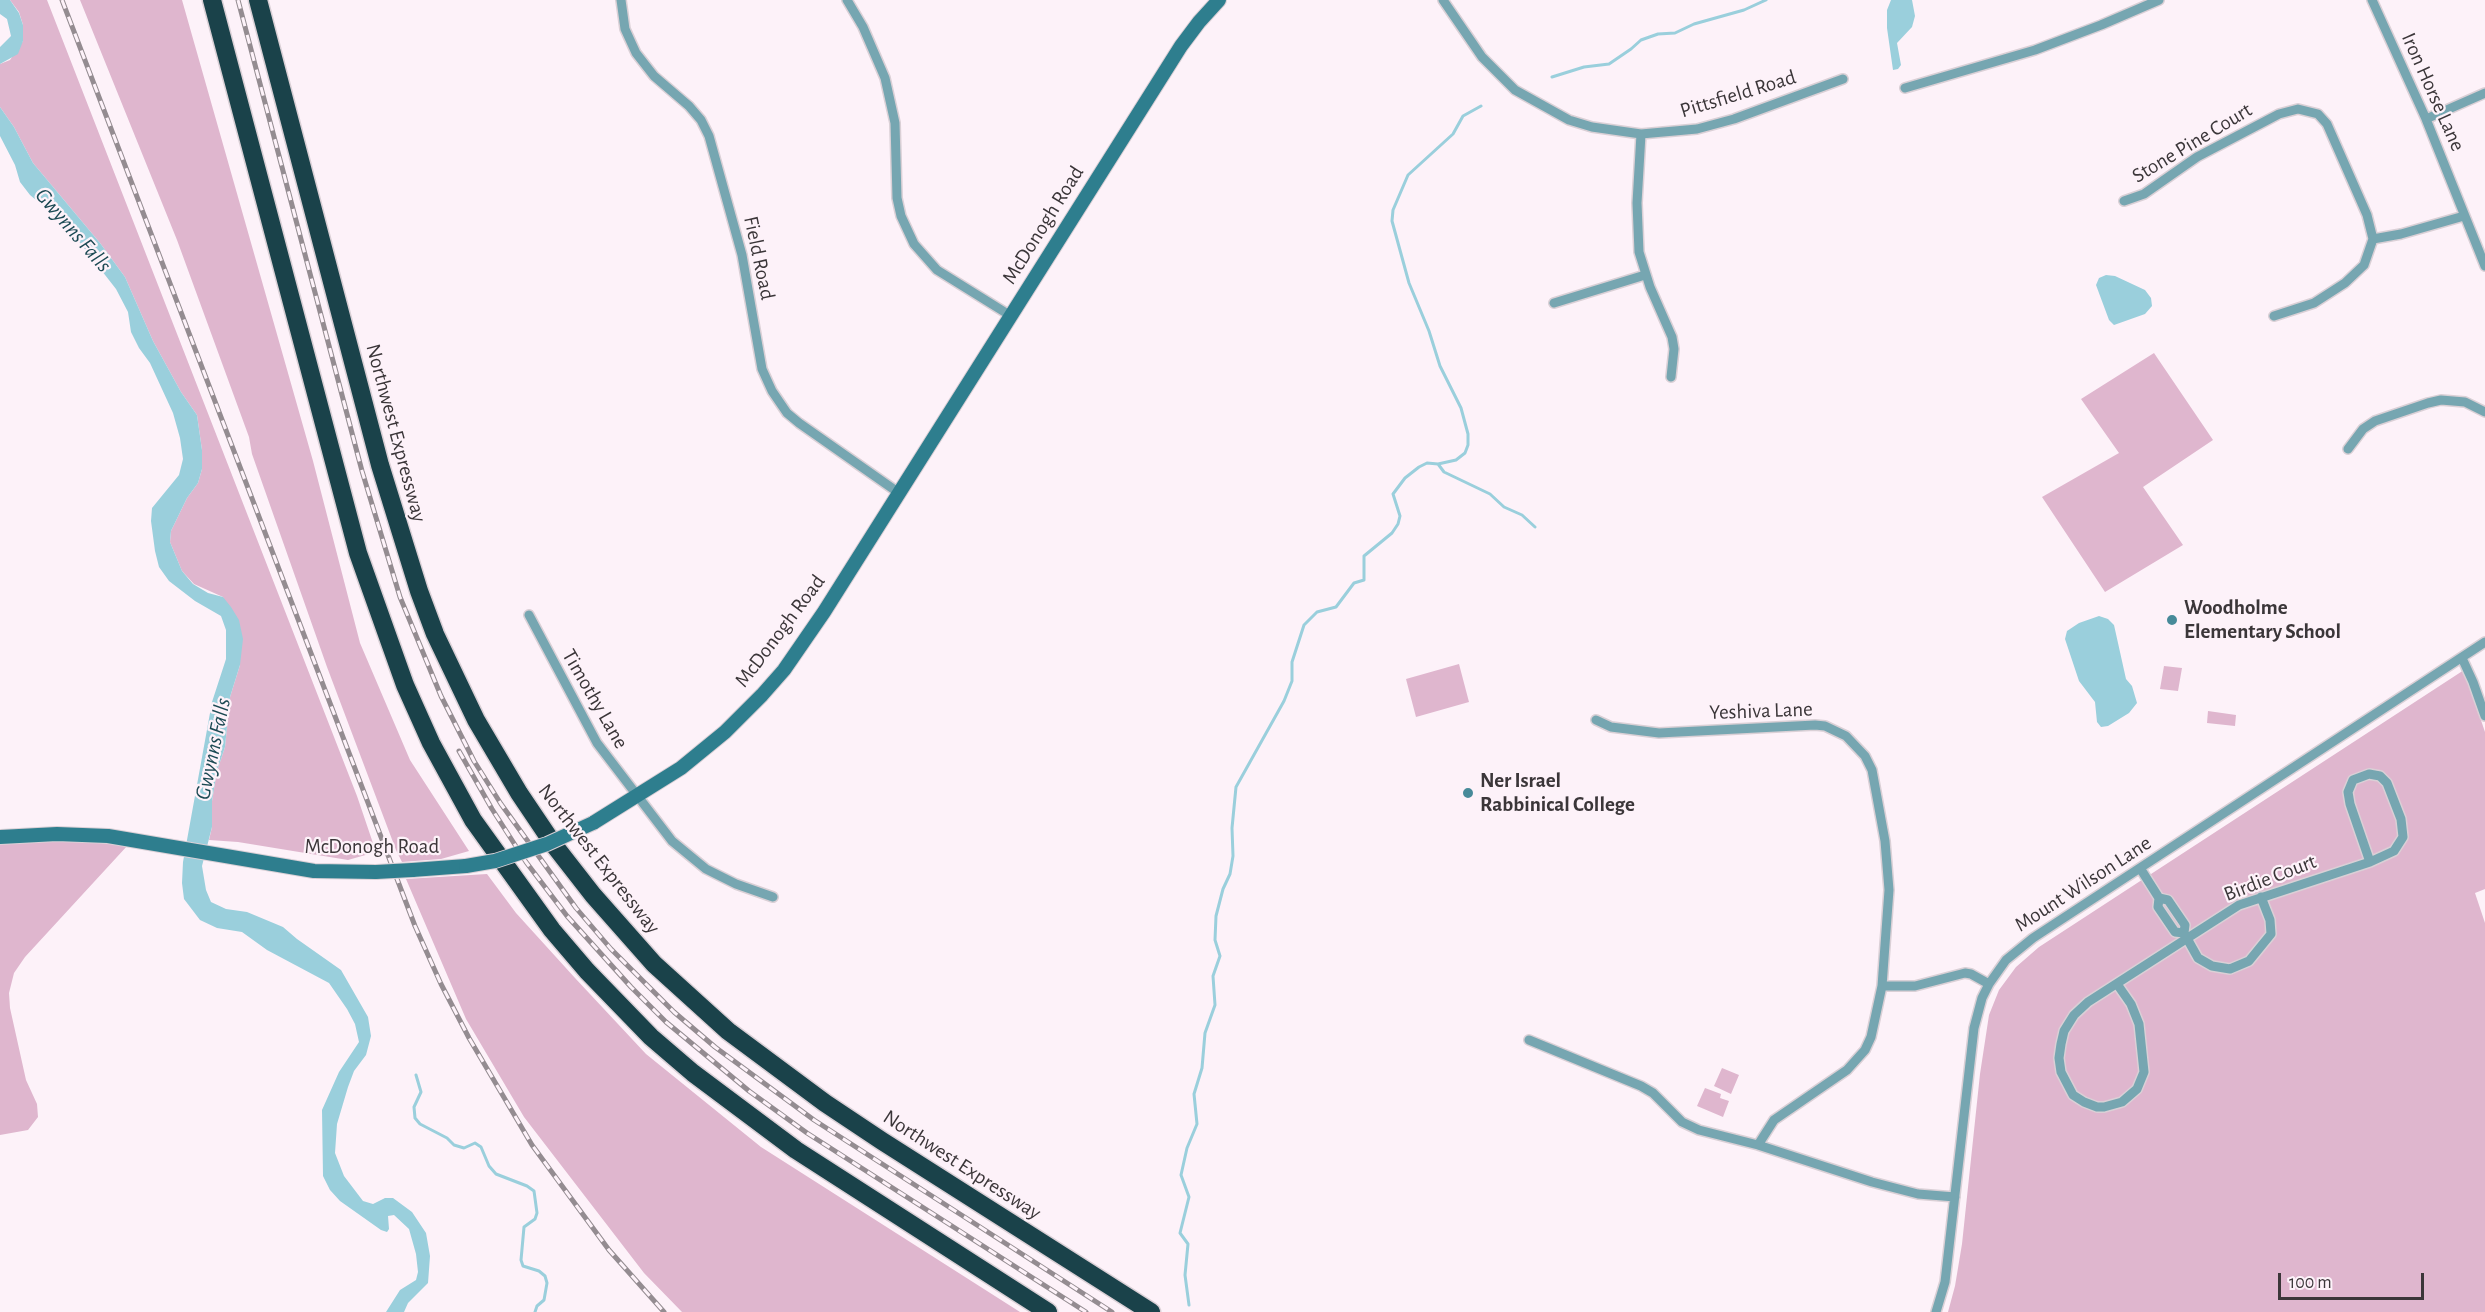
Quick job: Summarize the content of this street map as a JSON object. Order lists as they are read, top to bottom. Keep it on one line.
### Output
{"streets":{"highway":["Northwest Expressway"],"main road":["McDonogh Road"],"street":["Iron Horse Lane","Pittsfield Road","Stone Pine Court","Field Road","Timothy Lane","Yeshiva Lane","Birdie Court","Mount Wilson Lane"]},"crossings":[["McDonogh Road","Field Road"],["McDonogh Road","Timothy Lane"]],"water":["Gwynns Falls"],"places":["Woodholme Elementary School","Ner Israel Rabbinical College"],"scale_bar":"100 m"}
